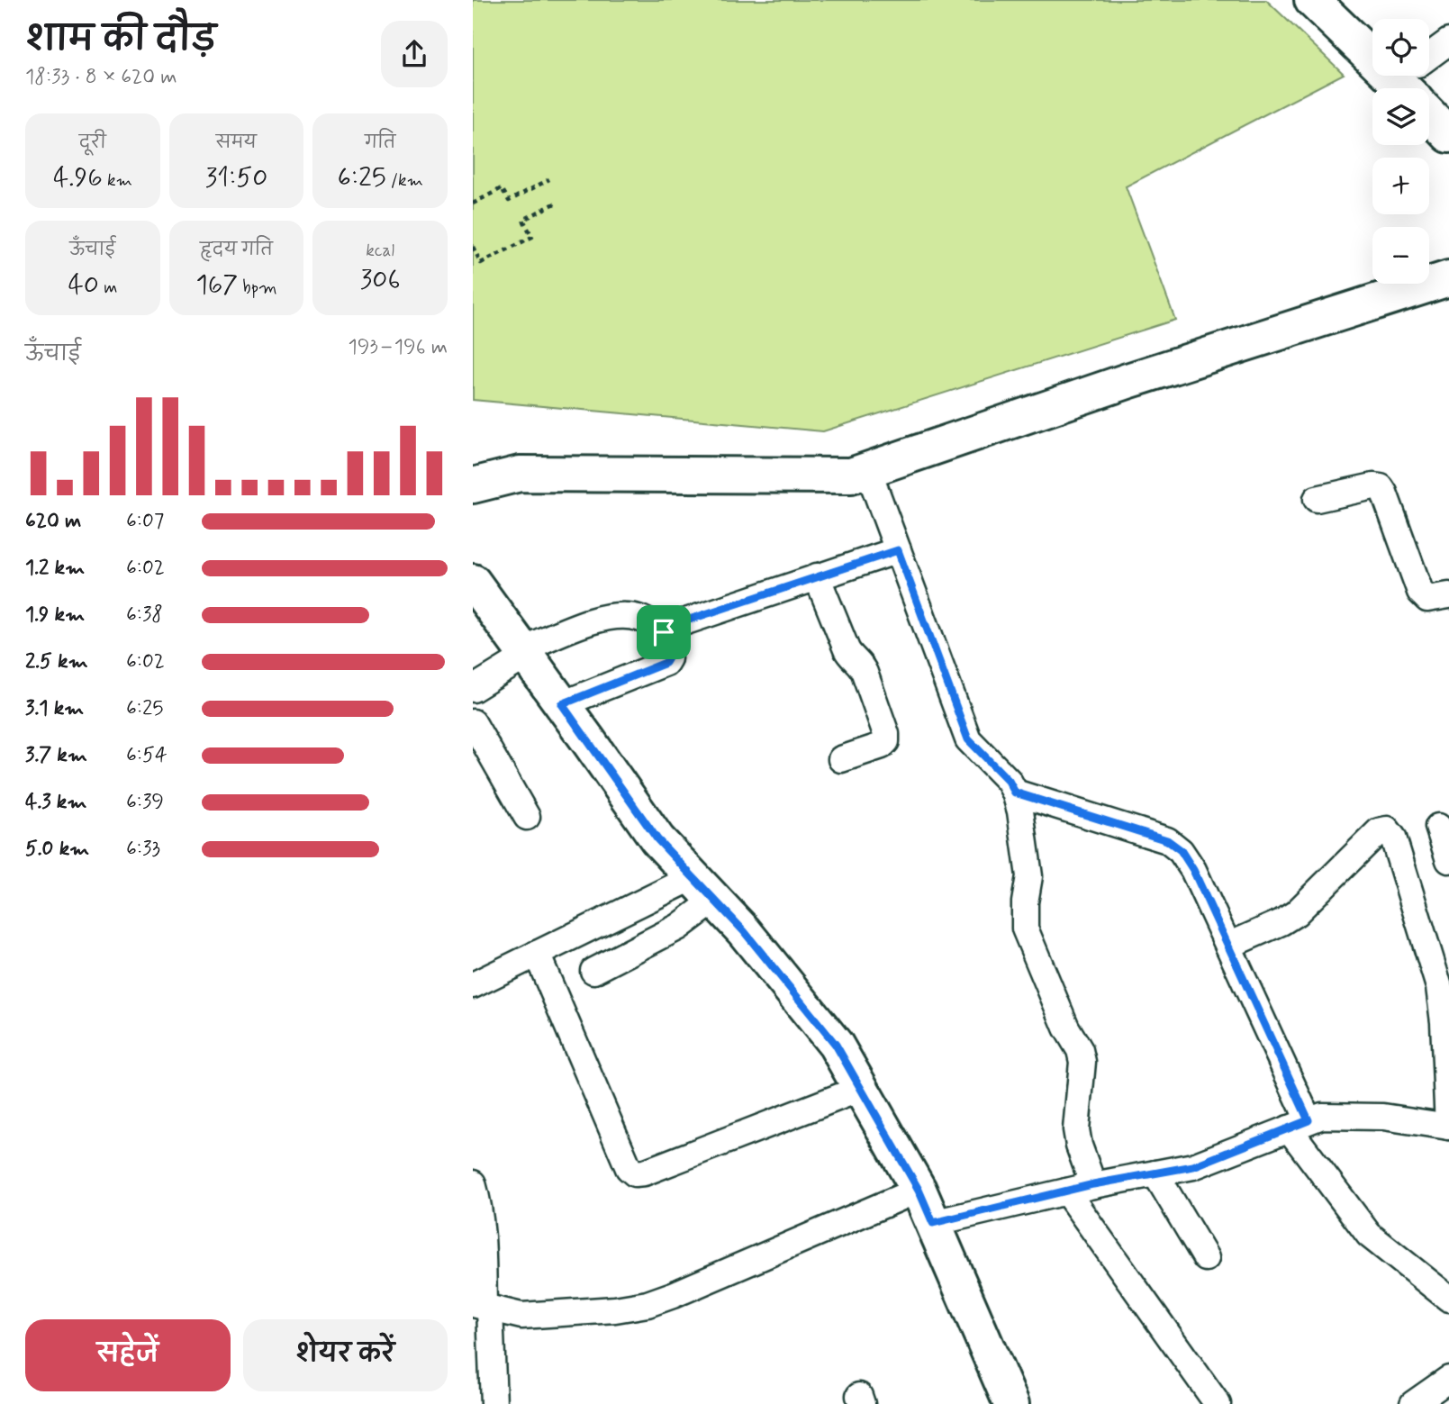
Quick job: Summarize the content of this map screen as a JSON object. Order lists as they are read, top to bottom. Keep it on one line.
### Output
{"page":{"heading":["शाम की दौड़","18:33 · 8 × 620 m"],"map_buttons":["+","−"],"stats":[["दूरी","4.96 km"],["समय","31:50"],["गति","6:25 /km"],["ऊँचाई","40 m"],["हृदय गति","167 bpm"],["kcal","306"]],"chart":["ऊँचाई","193–196 m"],"list":[{"name":"620 m","note":"6:07"},{"name":"1.2 km","note":"6:02"},{"name":"1.9 km","note":"6:38"},{"name":"2.5 km","note":"6:02"},{"name":"3.1 km","note":"6:25"},{"name":"3.7 km","note":"6:54"},{"name":"4.3 km","note":"6:39"},{"name":"5.0 km","note":"6:33"}],"buttons":["सहेजें","शेयर करें"]}}
